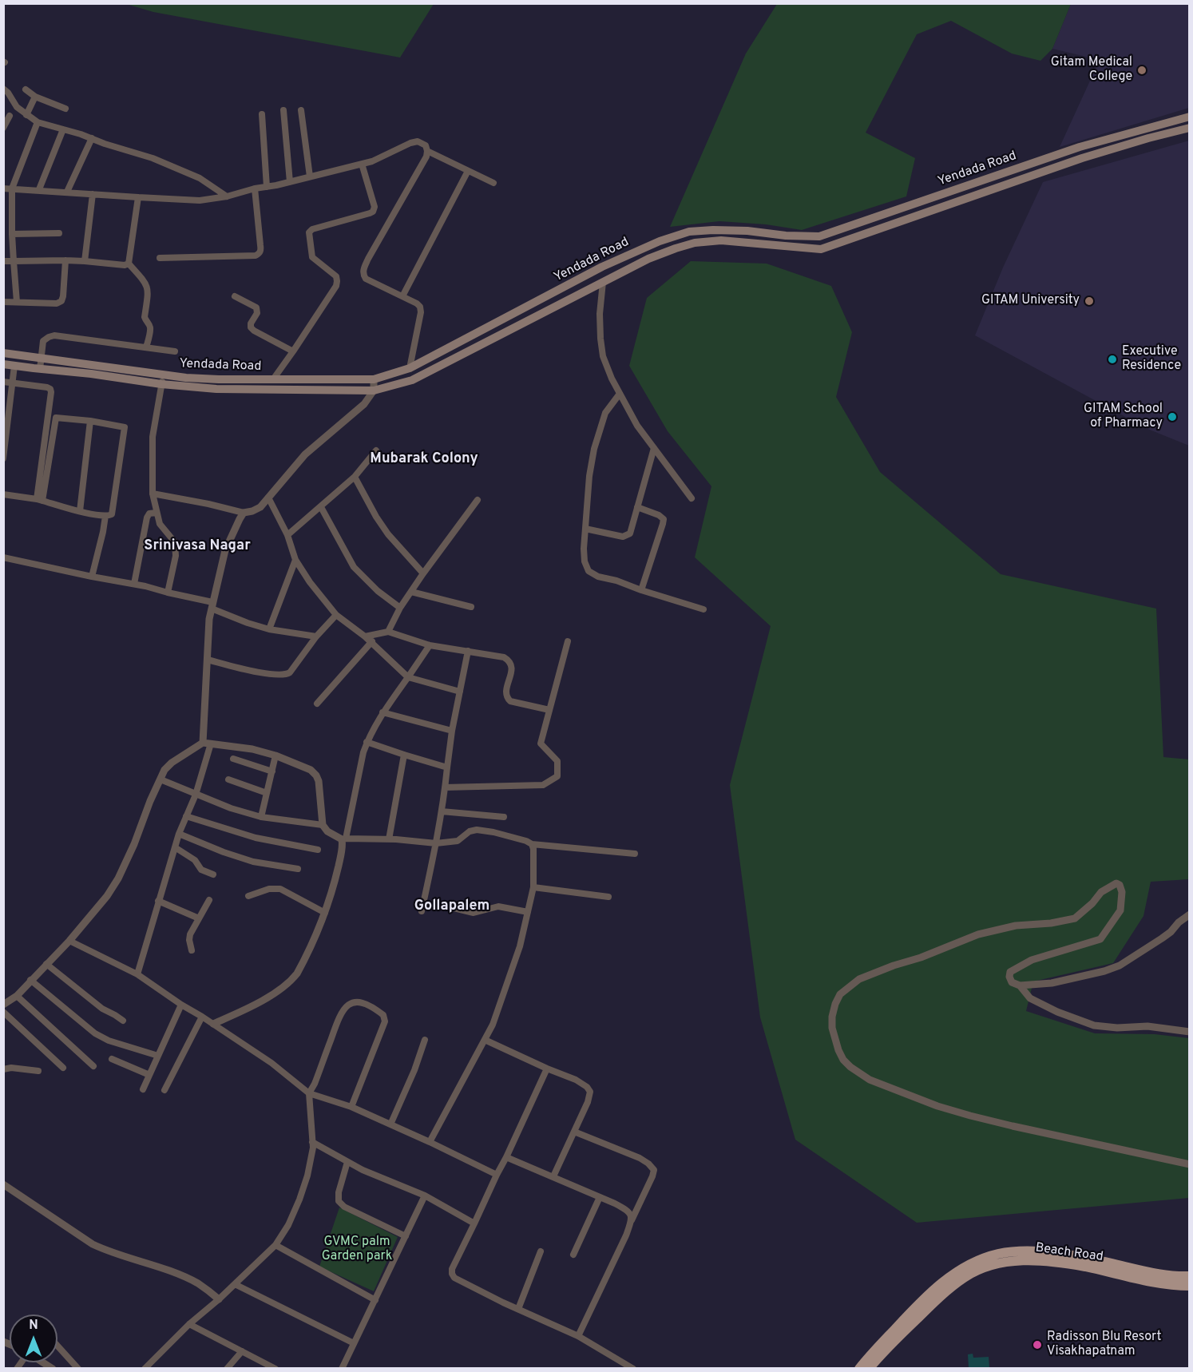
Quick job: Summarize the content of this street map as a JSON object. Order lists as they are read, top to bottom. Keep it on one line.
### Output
{"streets":{"main road":["Yendada Road","Beach Road"]},"districts":["Mubarak Colony","Srinivasa Nagar","Gollapalem"],"parks":["GVMC palm Garden park"],"places":["Gitam Medical College","GITAM University","Executive Residence","GITAM School of Pharmacy","Radisson Blu Resort Visakhapatnam"],"north":"top"}
